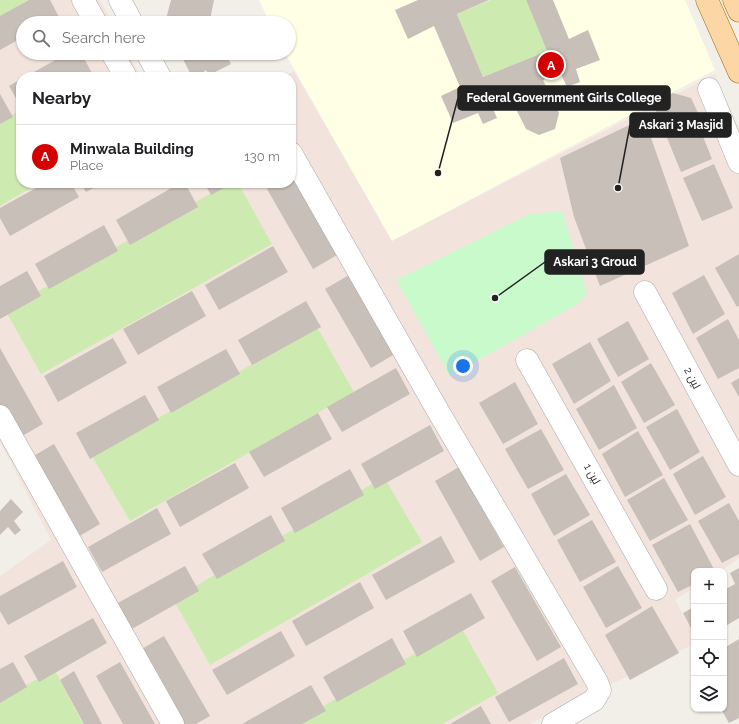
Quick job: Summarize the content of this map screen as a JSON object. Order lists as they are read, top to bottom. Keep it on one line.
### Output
{"streets":{"street":["لین 2","لین 1"]},"places":["Federal Government Girls College","Askari 3 Masjid","Askari 3 Groud"],"page":{"search":"Search here","pins":"A","heading":"Nearby","list":[{"mark":"A","name":"Minwala Building","note":"Place","value":"130 m"}],"map_buttons":["+","−"]}}
